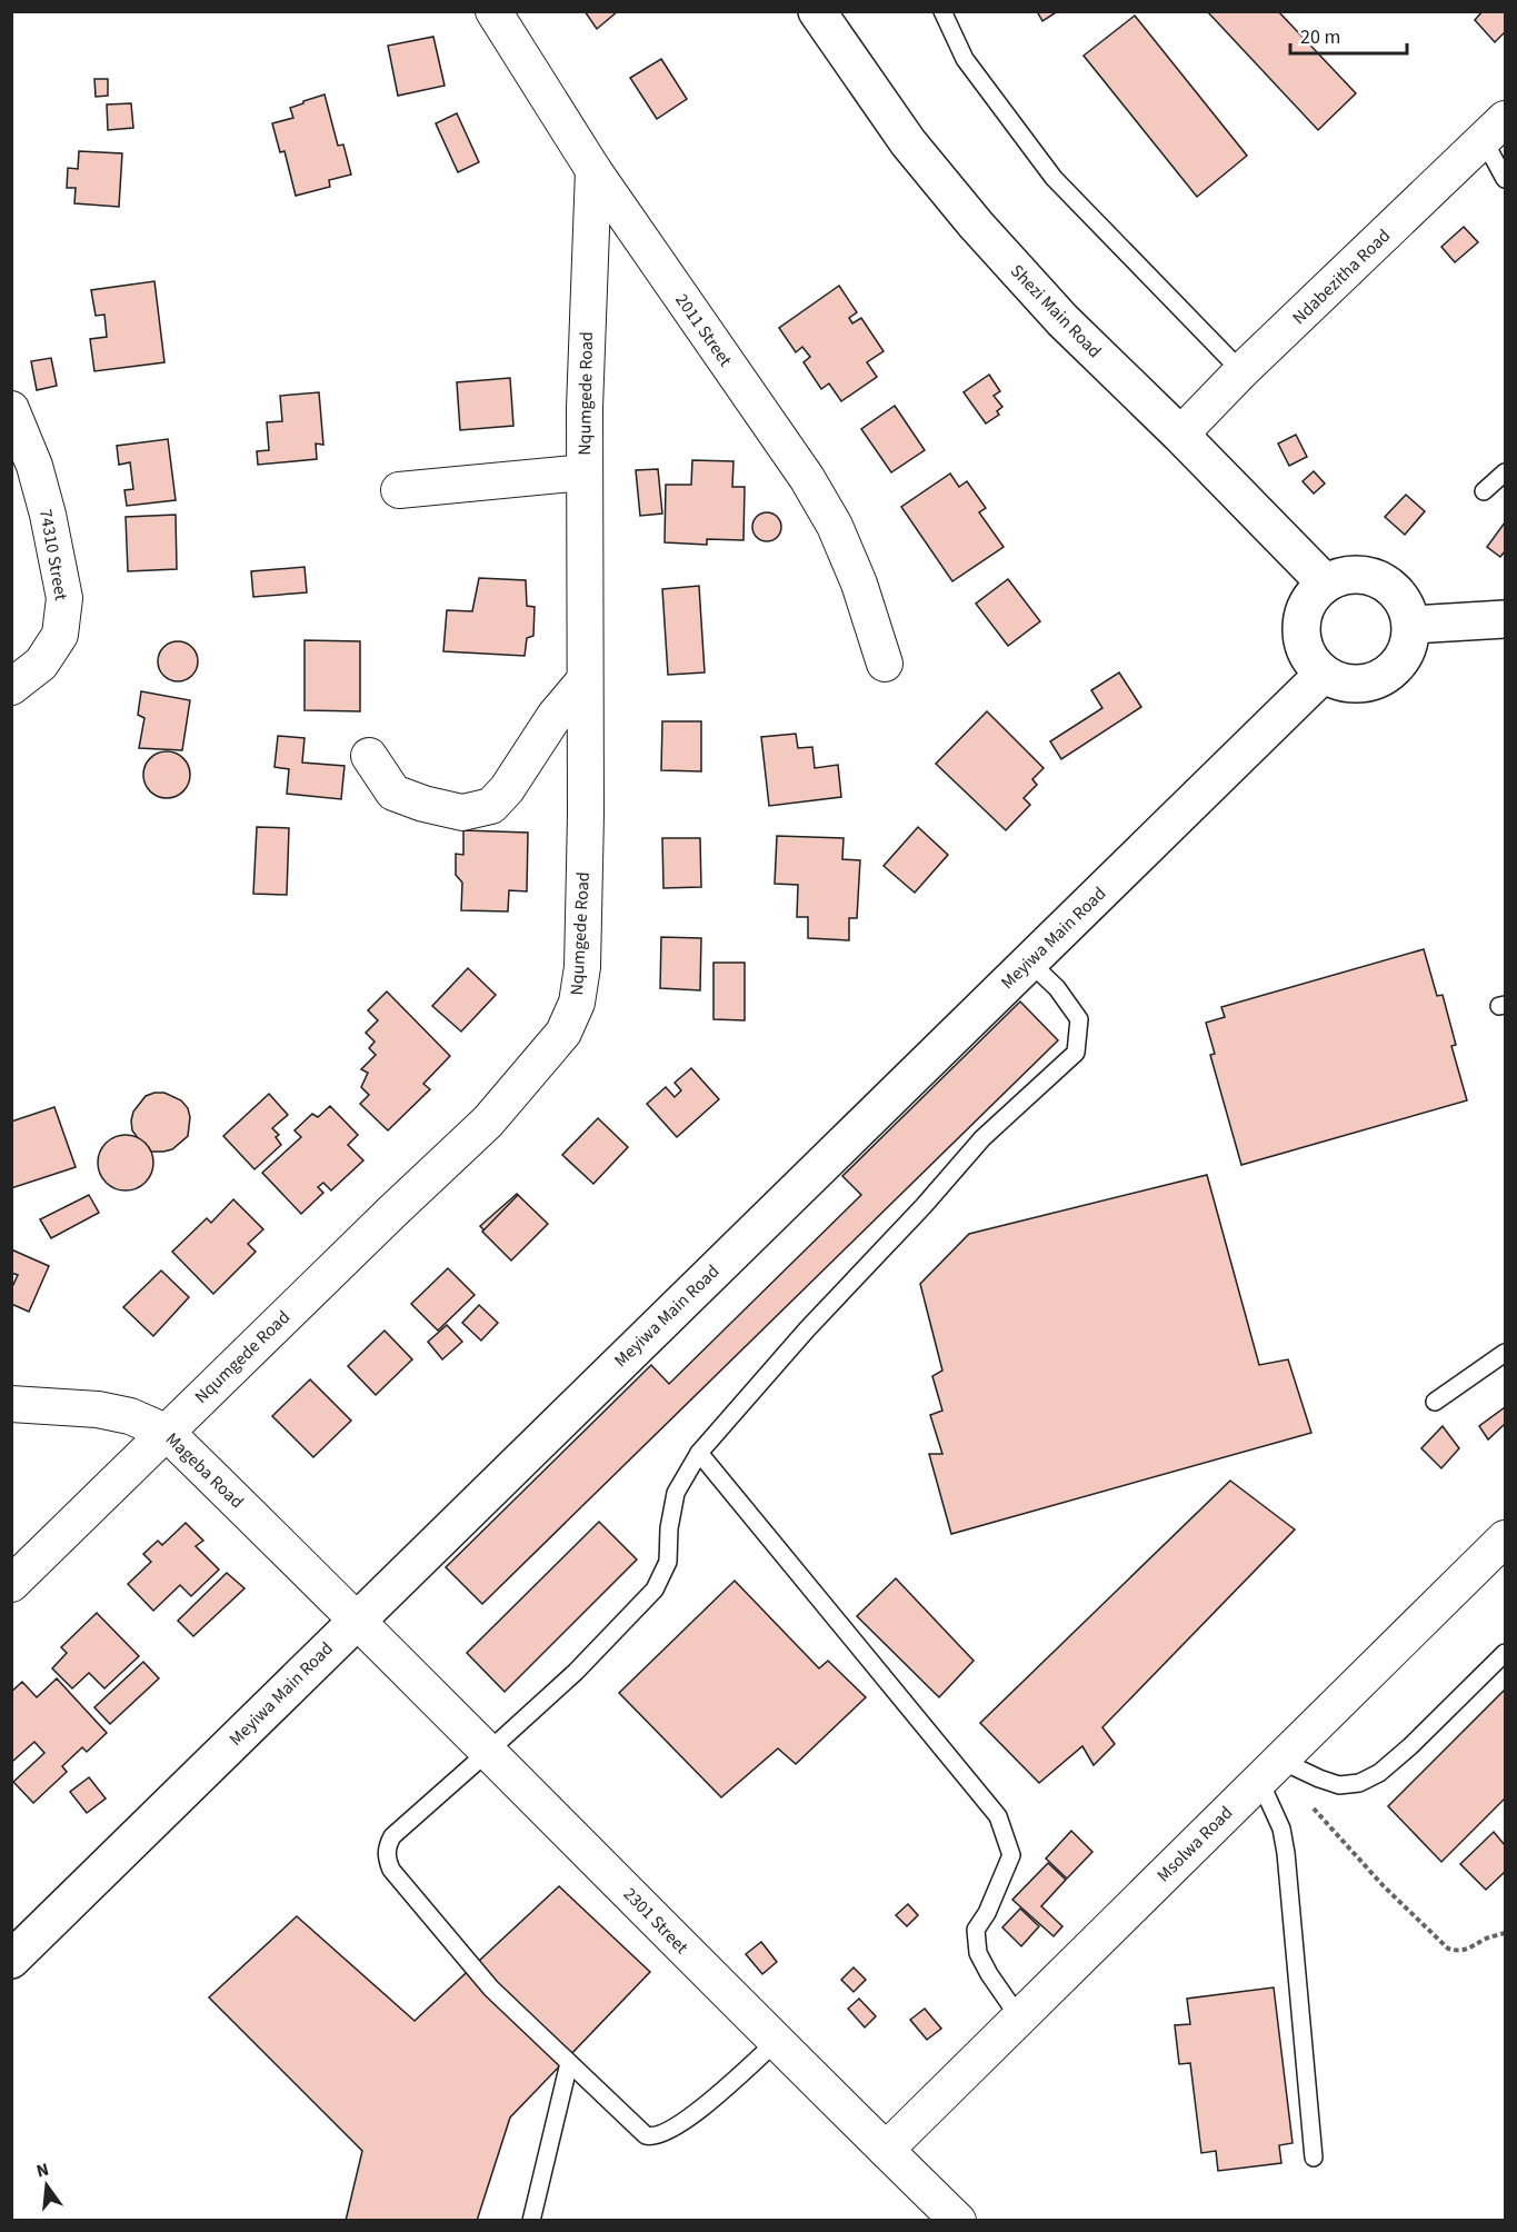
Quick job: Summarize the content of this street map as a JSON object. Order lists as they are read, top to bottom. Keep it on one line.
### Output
{"streets":{"street":["Ndabezitha Road","Shezi Main Road","2011 Street","Nqumgede Road","74310 Street","Meyiwa Main Road","Mageba Road","Msolwa Road","2301 Street"]},"crossings":[["Ndabezitha Road","Shezi Main Road"],["Shezi Main Road","Meyiwa Main Road"],["2011 Street","Nqumgede Road"],["Nqumgede Road","Mageba Road"],["Meyiwa Main Road","Mageba Road"],["Meyiwa Main Road","2301 Street"],["Mageba Road","2301 Street"],["Msolwa Road","2301 Street"]],"scale_bar":"20 m","north":"top"}
